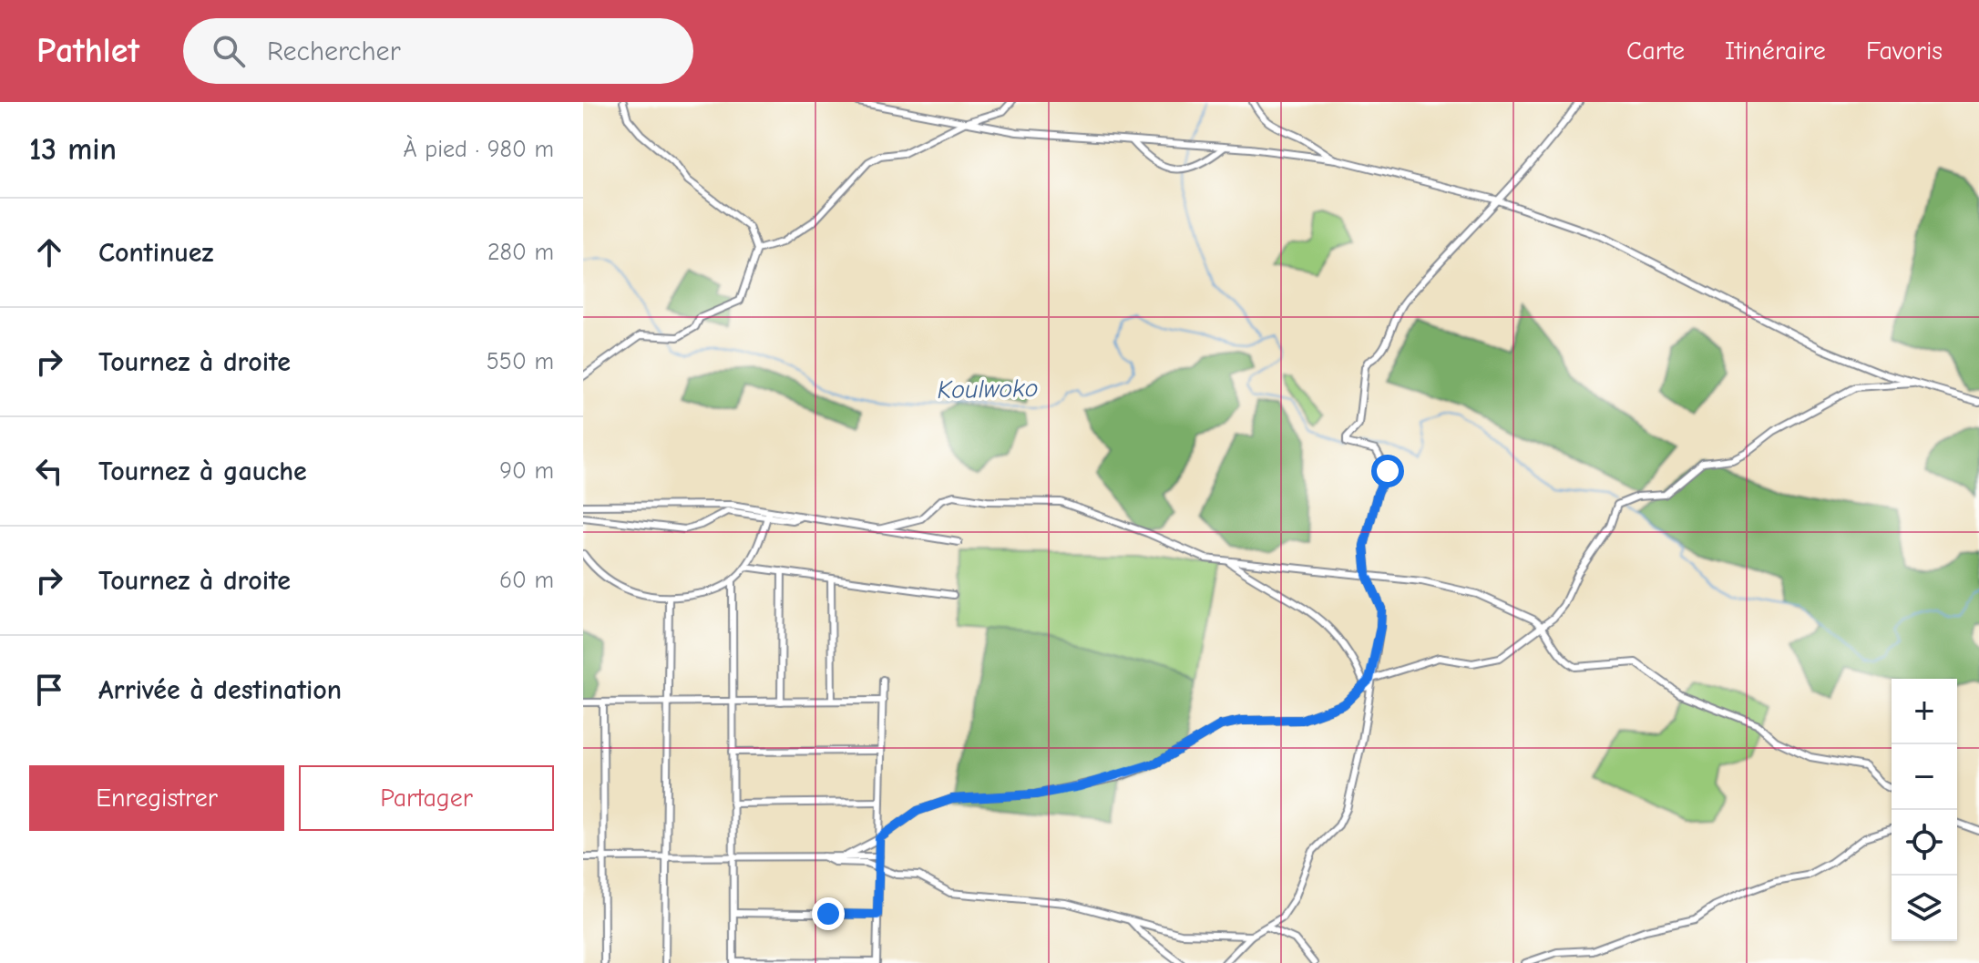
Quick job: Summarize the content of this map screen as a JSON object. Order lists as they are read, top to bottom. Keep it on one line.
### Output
{"water":["Koulwoko"],"page":{"header":"Pathlet","search":"Rechercher","nav":["Carte","Itinéraire","Favoris"],"heading":["13 min","À pied · 980 m"],"list":[["Continuez","280 m"],["Tournez à droite","550 m"],["Tournez à gauche","90 m"],["Tournez à droite","60 m"],"Arrivée à destination"],"map_buttons":["+","−"],"buttons":["Enregistrer","Partager"]}}
